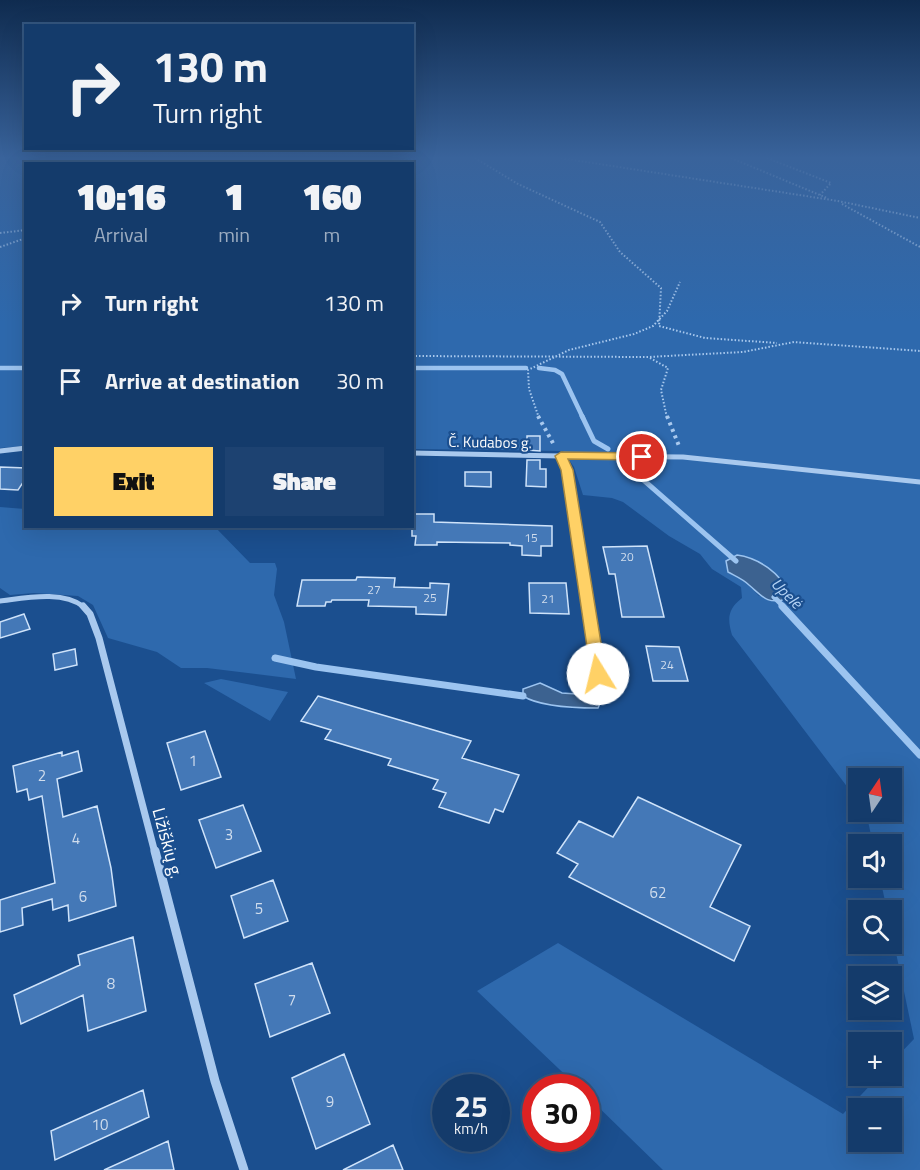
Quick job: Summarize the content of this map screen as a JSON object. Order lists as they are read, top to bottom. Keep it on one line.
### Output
{"streets":{"street":["Č. Kudabos g.","Ližiškių g."]},"water":["Upelė"],"house_numbers":["15","20","27","25","21","24","1","2","3","4","62","6","5","8","7","9","10"],"north":"top","page":{"turn":["130 m","Turn right"],"eta":["10:16","Arrival","1","min","160","m"],"list":[{"name":"Turn right","value":"130 m"},{"name":"Arrive at destination","value":"30 m"}],"buttons":["Exit","Share"],"map_buttons":["+","−"],"speed":"25 km/h","limit":"30"}}
